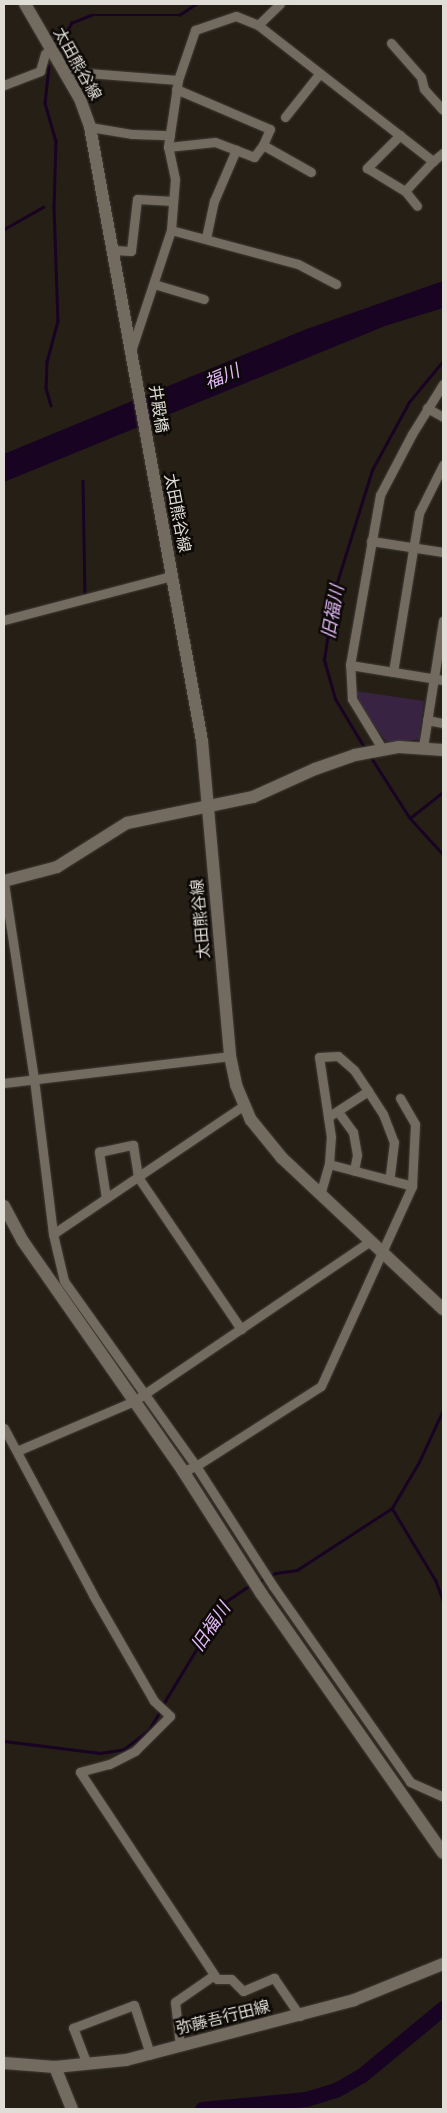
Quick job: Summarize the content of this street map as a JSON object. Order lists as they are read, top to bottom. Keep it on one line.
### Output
{"streets":{"main road":["太田熊谷線","井殿橋","弥藤吾行田線"]},"crossings":[["太田熊谷線","井殿橋"]],"water":["福川","旧福川"]}
